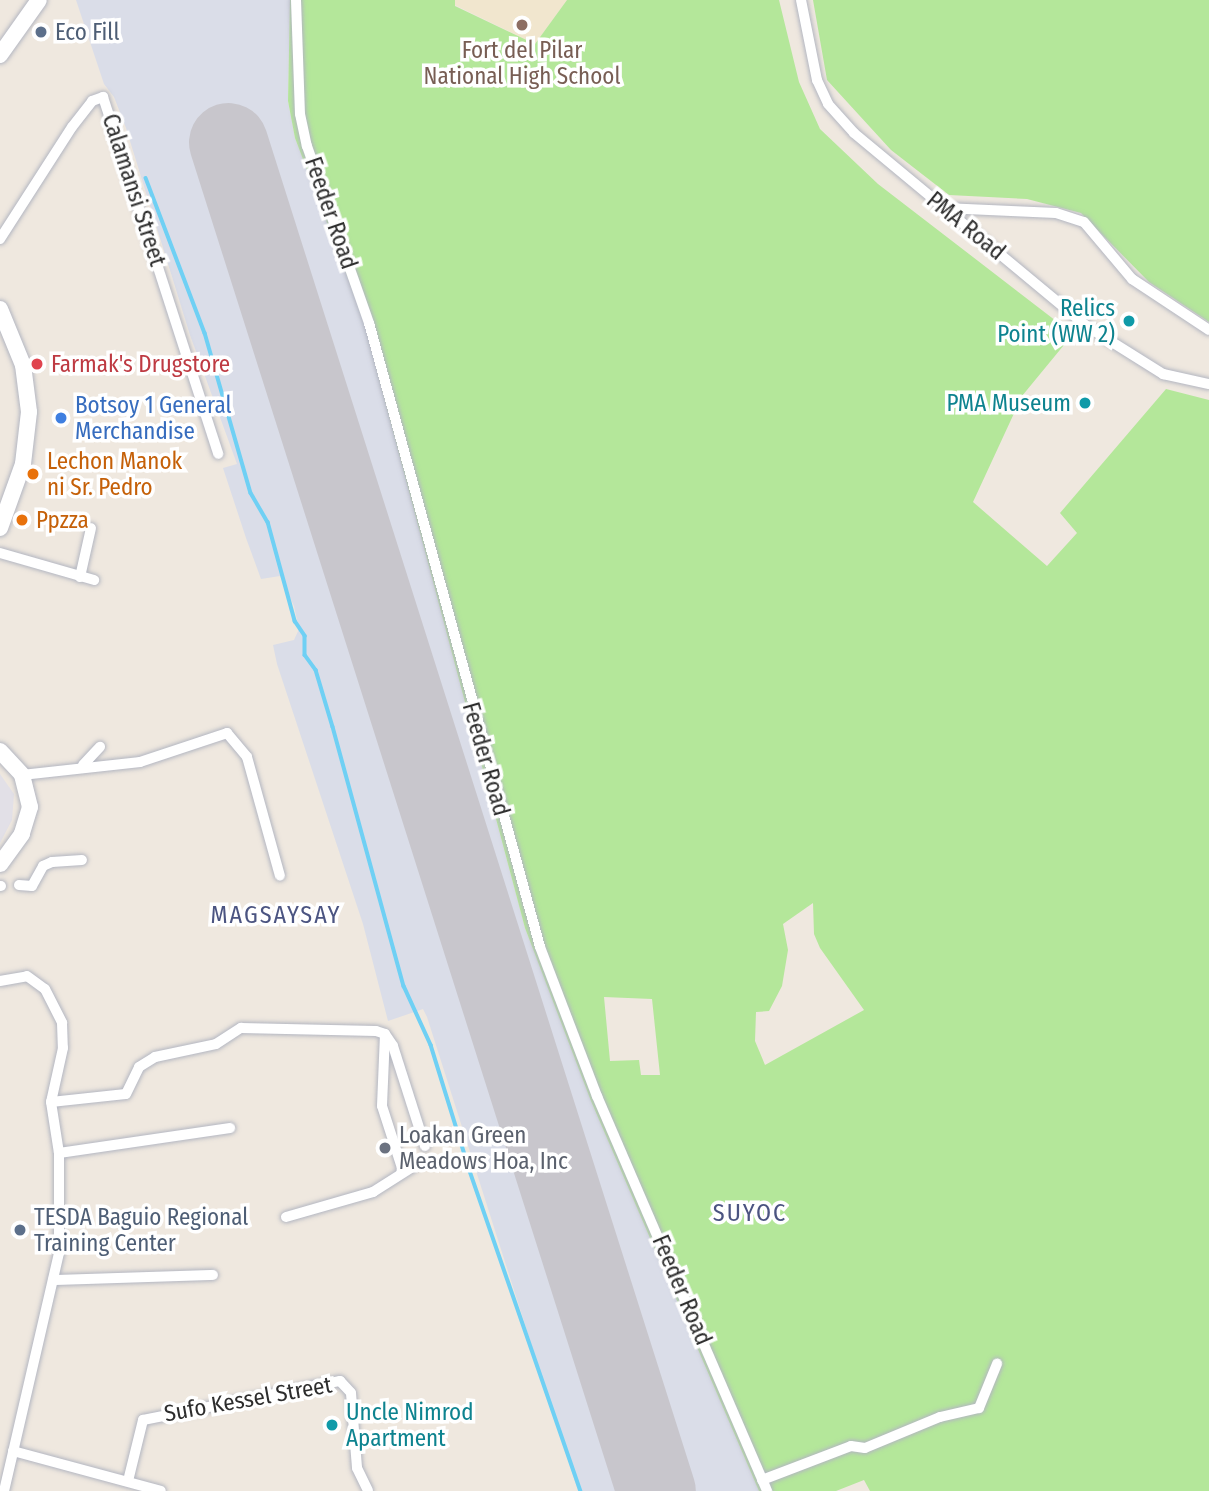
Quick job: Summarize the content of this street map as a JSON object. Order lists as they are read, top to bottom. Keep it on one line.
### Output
{"streets":{"street":["Calamansi Street","Feeder Road","PMA Road","Sufo Kessel Street"]},"districts":["MAGSAYSAY","SUYOC"],"places":["Fort del Pilar National High School","Eco Fill","Relics Point (WW 2)","Farmak's Drugstore","PMA Museum","Botsoy 1 General Merchandise","Lechon Manok ni Sr. Pedro","Ppzza","Loakan Green Meadows Hoa, Inc","TESDA Baguio Regional Training Center","Uncle Nimrod Apartment"]}
